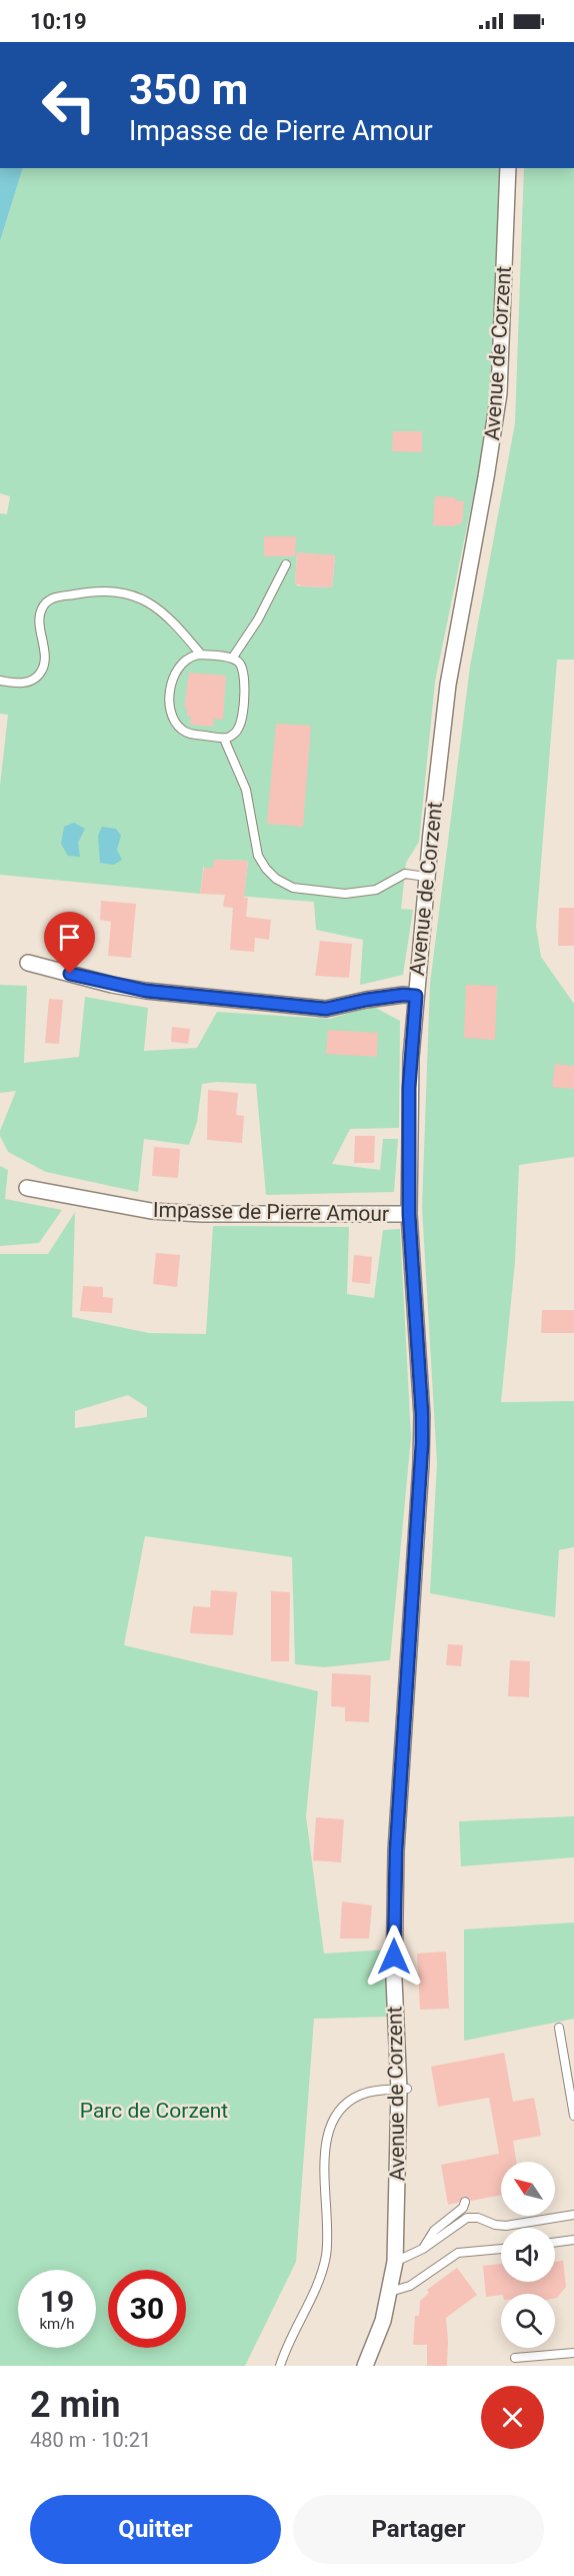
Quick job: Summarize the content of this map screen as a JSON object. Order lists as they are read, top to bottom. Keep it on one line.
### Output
{"streets":{"street":["Avenue de Corzent","Impasse de Pierre Amour"]},"crossings":[["Avenue de Corzent","Impasse de Pierre Amour"]],"parks":["Parc de Corzent"],"north":"top left","page":{"status":"10:19","turn":["350 m","Impasse de Pierre Amour"],"speed":"19 km/h","limit":"30","heading":["2 min","480 m · 10:21"],"buttons":["Quitter","Partager"]}}
